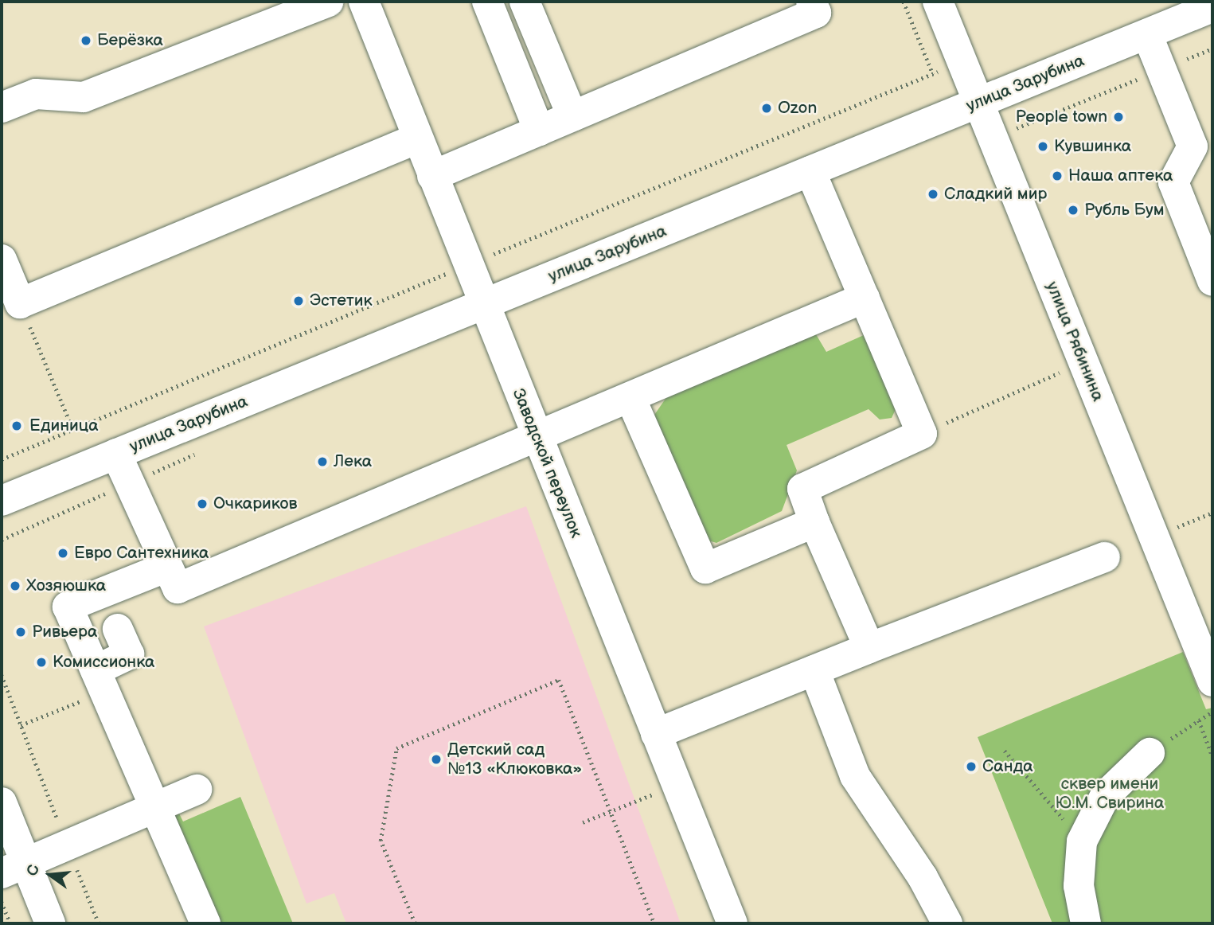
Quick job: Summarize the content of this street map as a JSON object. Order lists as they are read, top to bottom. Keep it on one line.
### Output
{"streets":{"street":["улица Зарубина","улица Рябинина","Заводской переулок"]},"crossings":[["улица Зарубина","улица Рябинина"],["улица Зарубина","Заводской переулок"]],"parks":["сквер имени Ю.М. Свирина"],"places":["Берёзка","Ozon","People town","Кувшинка","Наша аптека","Сладкий мир","Рубль Бум","Эстетик","Единица","Лека","Очкариков","Евро Сантехника","Хозяюшка","Ривьера","Комиссионка","Детский сад №13 «Клюковка»","Санда"],"north":"left"}
